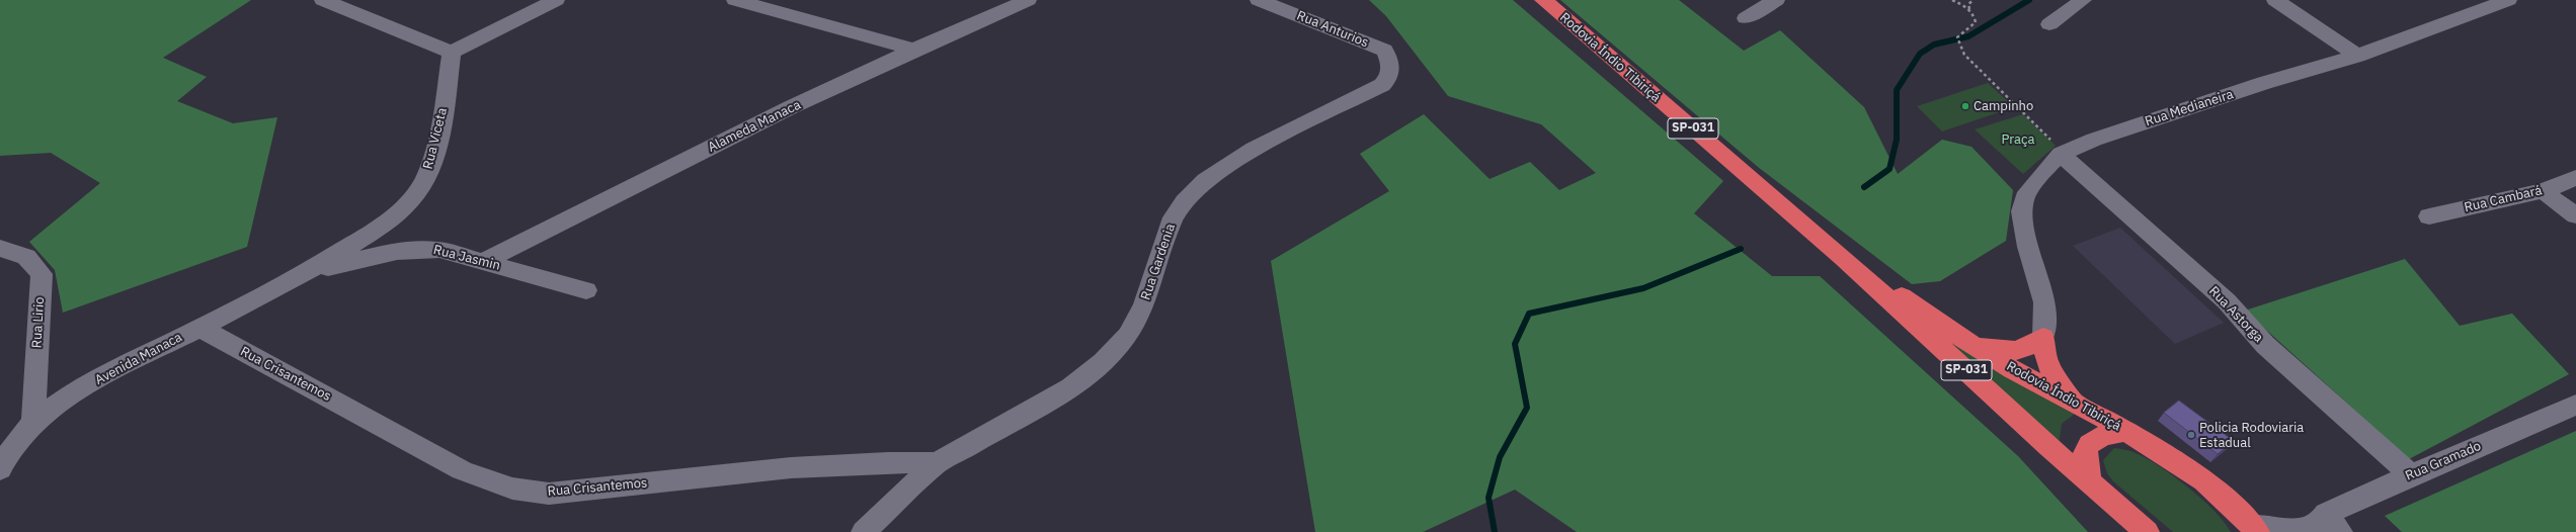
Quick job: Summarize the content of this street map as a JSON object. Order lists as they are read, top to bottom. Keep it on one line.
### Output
{"streets":{"highway":["Rodovia Índio Tibiriçá","SP-031"],"street":["Rua Anturios","Rua Medianeira","Alameda Manaca","Rua Viceta","Rua Cambará","Rua Jasmin","Rua Gardenia","Rua Astorga","Rua Lirio","Avenida Manaca","Rua Crisantemos","Rua Gramado"]},"crossings":[["Rua Anturios","Rua Gardenia"],["Rodovia Índio Tibiriçá","Rua Gramado"],["Rua Medianeira","Rua Astorga"],["Alameda Manaca","Rua Jasmin"],["Rua Viceta","Rua Jasmin"],["Rua Viceta","Avenida Manaca"],["Rua Jasmin","Avenida Manaca"],["Rua Gardenia","Rua Crisantemos"],["Rua Astorga","Rua Gramado"],["Rua Lirio","Avenida Manaca"],["Avenida Manaca","Rua Crisantemos"]],"parks":["Praça"],"places":["Campinho","Policia Rodoviaria Estadual"]}
